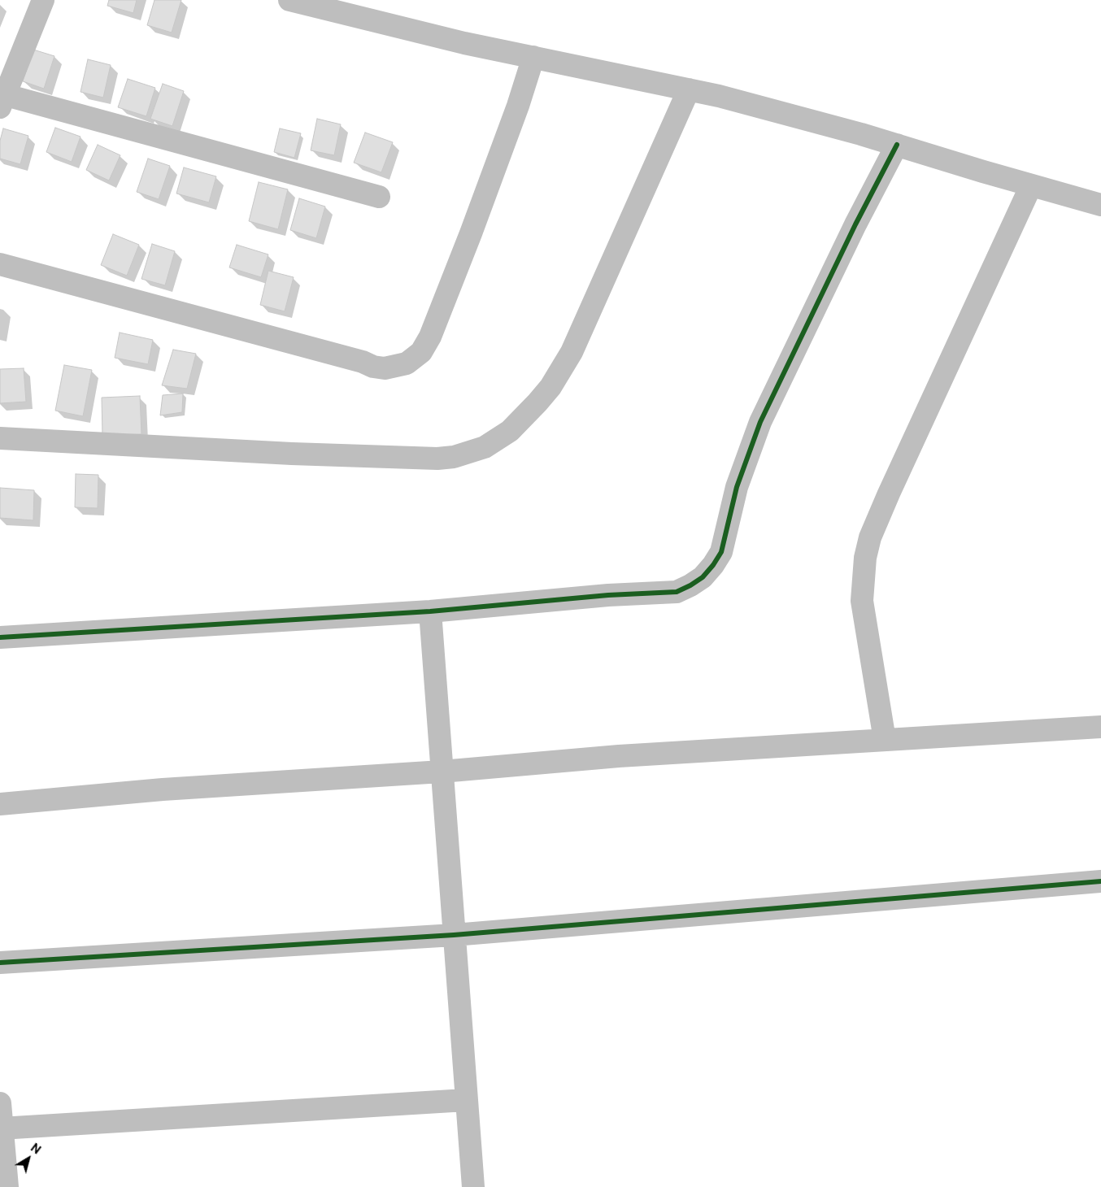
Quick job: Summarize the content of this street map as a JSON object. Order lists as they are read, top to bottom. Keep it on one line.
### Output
{"north":"top right"}
